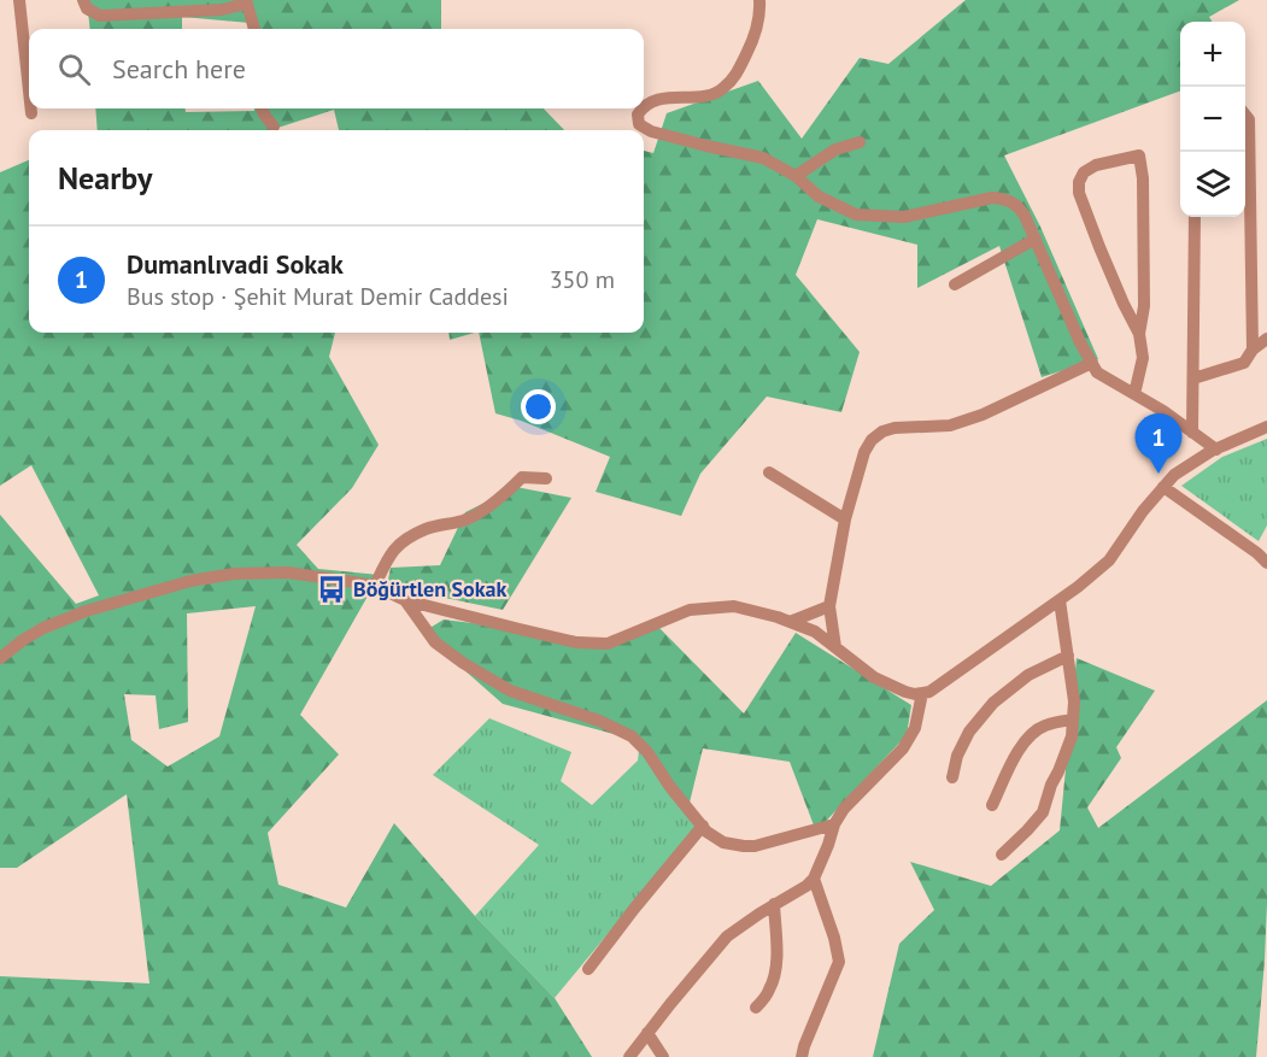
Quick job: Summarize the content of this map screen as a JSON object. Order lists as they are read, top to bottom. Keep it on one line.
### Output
{"places":{"bus stop":["Böğürtlen Sokak"]},"page":{"map_buttons":["+","−"],"search":"Search here","heading":"Nearby","list":[{"mark":"1","name":"Dumanlıvadi Sokak","note":"Bus stop · Şehit Murat Demir Caddesi","value":"350 m"}],"pins":"1"}}
